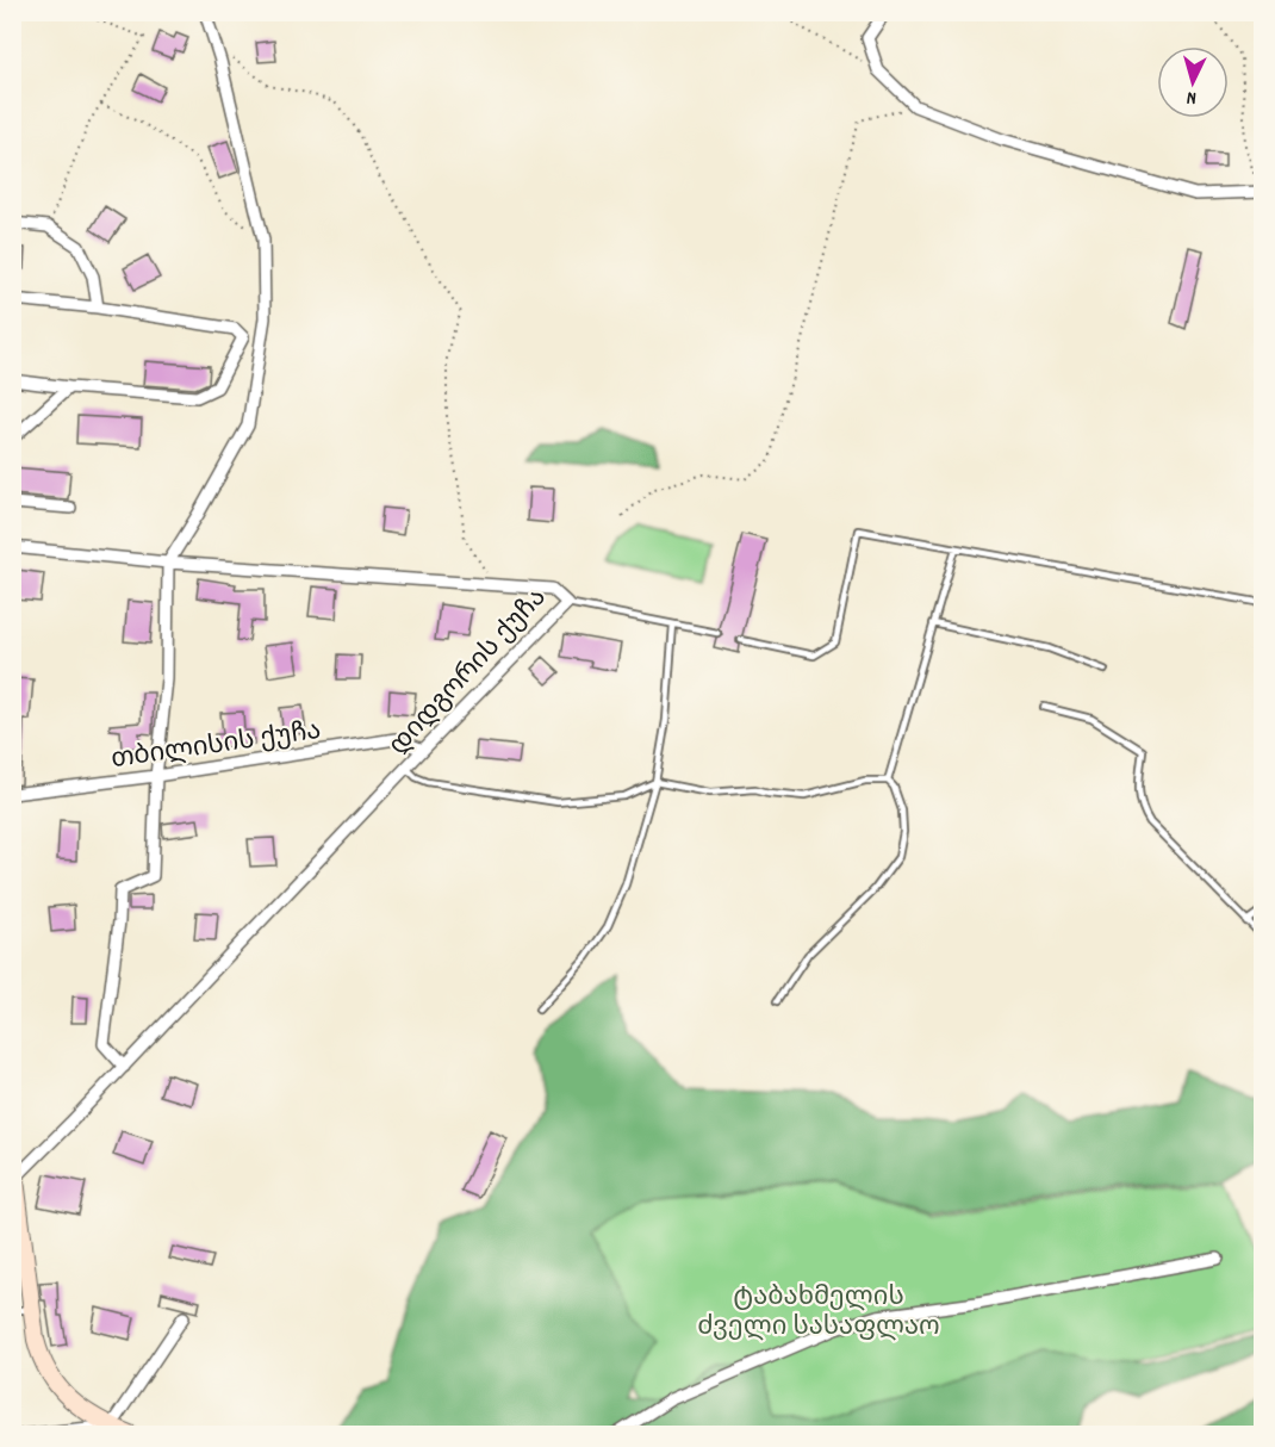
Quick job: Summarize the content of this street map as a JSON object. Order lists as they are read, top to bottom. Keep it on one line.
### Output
{"streets":{"street":["დიდგორის ქუჩა","თბილისის ქუჩა"]},"crossings":[["დიდგორის ქუჩა","თბილისის ქუჩა"]],"parks":["ტაბახმელის ძველი სასაფლაო"],"north":"bottom"}
